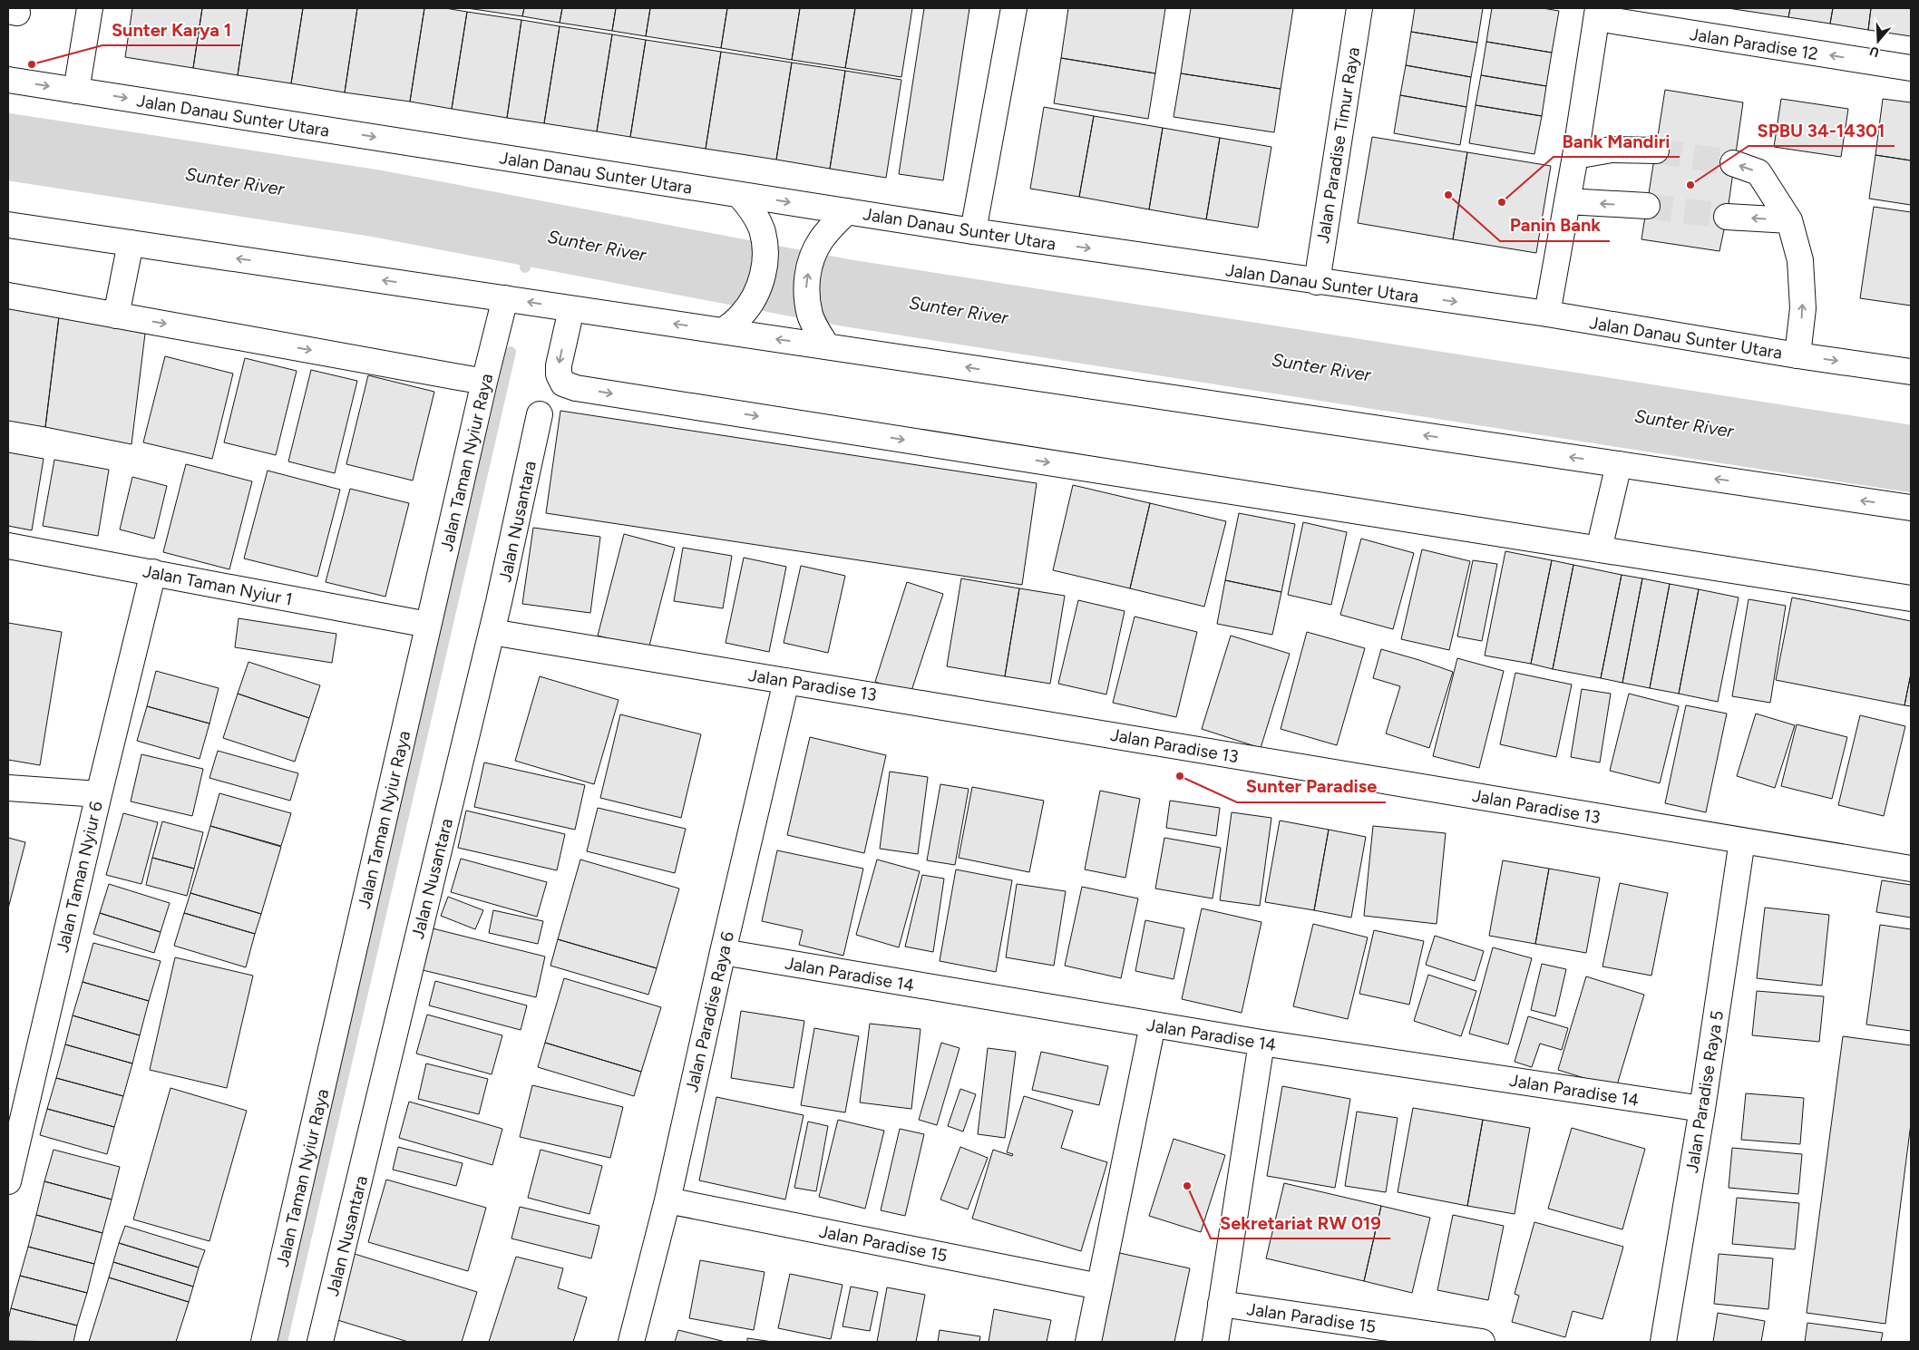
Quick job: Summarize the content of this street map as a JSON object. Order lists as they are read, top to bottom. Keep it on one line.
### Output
{"streets":{"street":["Jalan Paradise 12","Jalan Danau Sunter Utara","Jalan Paradise Timur Raya","Jalan Taman Nyiur Raya","Jalan Nusantara","Jalan Taman Nyiur 1","Jalan Paradise 13","Jalan Taman Nyiur 6","Jalan Paradise 14","Jalan Paradise Raya 6","Jalan Paradise Raya 5","Jalan Paradise 15"]},"crossings":[["Jalan Danau Sunter Utara","Jalan Paradise Timur Raya"],["Jalan Taman Nyiur Raya","Jalan Taman Nyiur 1"],["Jalan Nusantara","Jalan Paradise 13"],["Jalan Taman Nyiur 1","Jalan Taman Nyiur 6"],["Jalan Paradise 13","Jalan Paradise Raya 6"],["Jalan Paradise 13","Jalan Paradise Raya 5"],["Jalan Paradise 14","Jalan Paradise Raya 6"],["Jalan Paradise 14","Jalan Paradise Raya 5"],["Jalan Paradise Raya 6","Jalan Paradise 15"]],"water":["Sunter River"],"places":["Sunter Karya 1","SPBU 34-14301","Panin Bank","Bank Mandiri","Sunter Paradise","Sekretariat RW 019"],"north":"bottom"}
